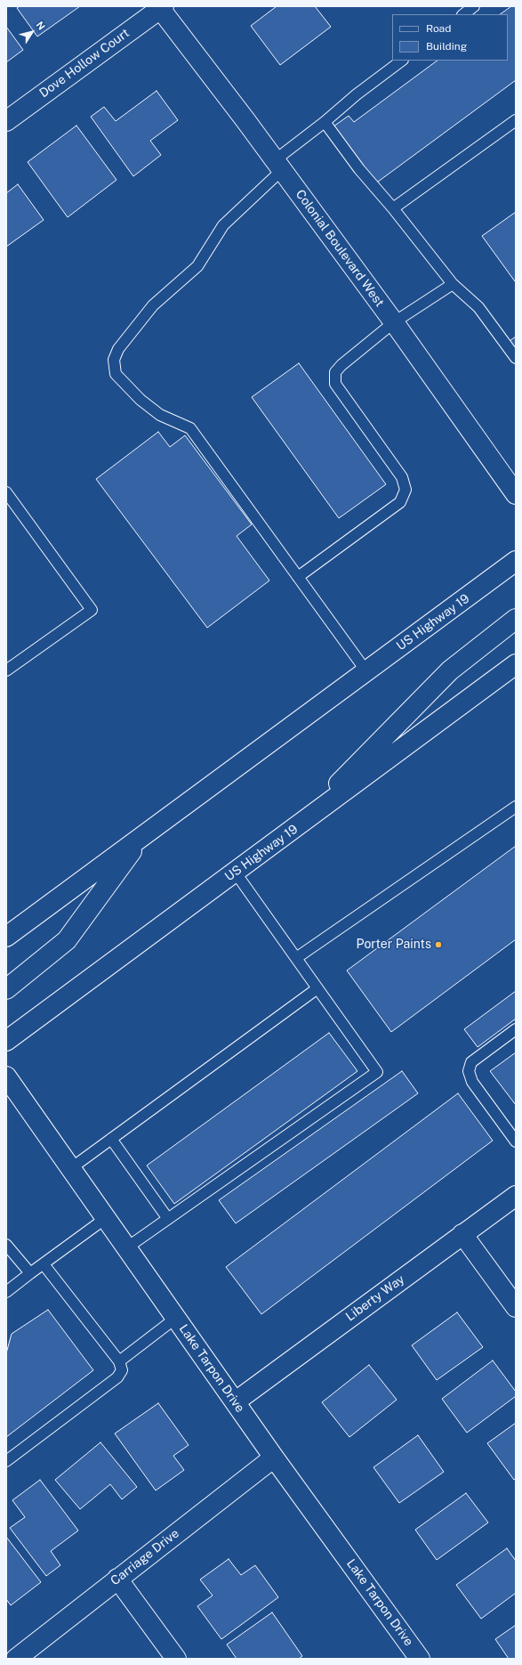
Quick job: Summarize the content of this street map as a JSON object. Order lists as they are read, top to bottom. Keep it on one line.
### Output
{"streets":{"main road":["Dove Hollow Court","Colonial Boulevard West","US Highway 19","Liberty Way","Lake Tarpon Drive","Carriage Drive"]},"crossings":[["Dove Hollow Court","Colonial Boulevard West"],["Liberty Way","Lake Tarpon Drive"],["Lake Tarpon Drive","Carriage Drive"]],"places":["Porter Paints"],"legend":["Road","Building"],"north":"top right"}
